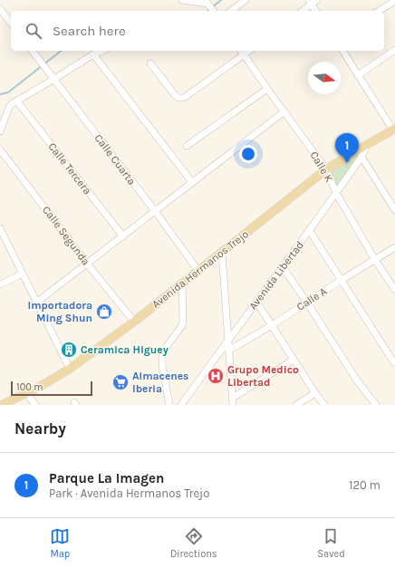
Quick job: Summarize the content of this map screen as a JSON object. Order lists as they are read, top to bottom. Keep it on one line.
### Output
{"streets":{"main road":["Avenida Hermanos Trejo"],"street":["Calle Cuarta","Calle K","Calle Tercera","Calle Segunda","Avenida Libertad","Calle A"]},"crossings":[["Calle Cuarta","Avenida Hermanos Trejo"],["Calle K","Avenida Hermanos Trejo"],["Calle K","Avenida Libertad"],["Calle K","Calle A"],["Calle Segunda","Avenida Hermanos Trejo"],["Avenida Hermanos Trejo","Avenida Libertad"]],"places":{"shop":["Importadora Ming Shun"],"building":["Ceramica Higuey"],"hospital":["Grupo Medico Libertad"],"supermarket":["Almacenes Iberia"]},"scale_bar":"100 m","north":"right","page":{"search":"Search here","pins":"1","scale":"100 m","heading":"Nearby","list":[{"mark":"1","name":"Parque La Imagen","note":"Park · Avenida Hermanos Trejo","value":"120 m"}],"nav":["Map","Directions","Saved"]}}
